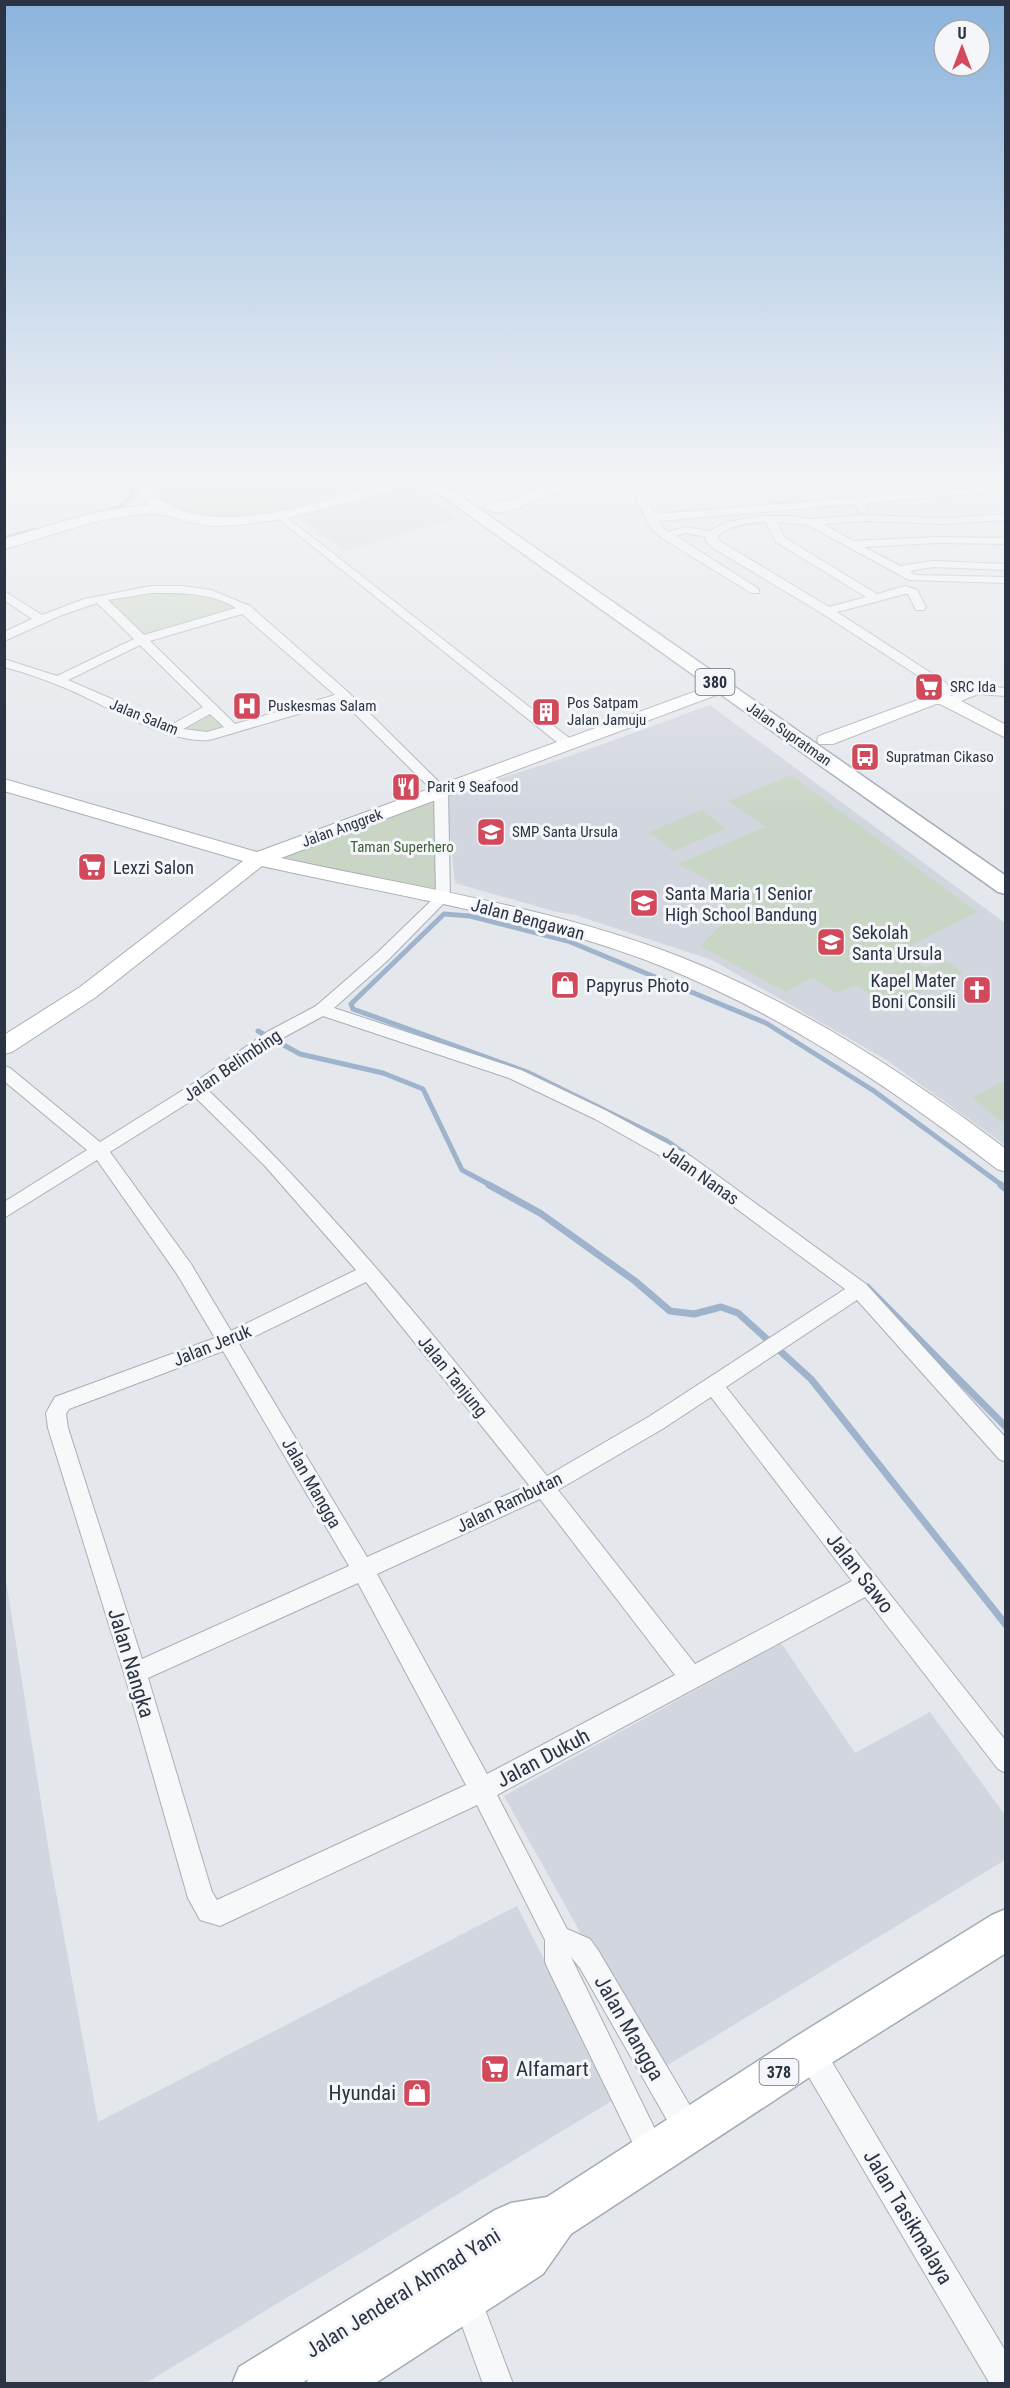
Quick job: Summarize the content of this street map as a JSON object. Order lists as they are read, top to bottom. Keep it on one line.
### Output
{"streets":{"main road":["380","Jalan Supratman","378","Jalan Jenderal Ahmad Yani"],"street":["Jalan Salam","Jalan Anggrek","Jalan Bengawan","Jalan Belimbing","Jalan Nanas","Jalan Jeruk","Jalan Tanjung","Jalan Mangga","Jalan Rambutan","Jalan Sawo","Jalan Nangka","Jalan Dukuh","Jalan Tasikmalaya"]},"crossings":[["Jalan Supratman","Jalan Anggrek"],["Jalan Anggrek","Jalan Bengawan"],["Jalan Bengawan","Jalan Belimbing"],["Jalan Belimbing","Jalan Nanas"],["Jalan Belimbing","Jalan Tanjung"],["Jalan Belimbing","Jalan Mangga"],["Jalan Nanas","Jalan Rambutan"],["Jalan Jeruk","Jalan Tanjung"],["Jalan Jeruk","Jalan Mangga"],["Jalan Jeruk","Jalan Nangka"],["Jalan Tanjung","Jalan Rambutan"],["Jalan Tanjung","Jalan Dukuh"],["Jalan Mangga","Jalan Rambutan"],["Jalan Mangga","Jalan Dukuh"],["Jalan Mangga","Jalan Jenderal Ahmad Yani"],["Jalan Rambutan","Jalan Sawo"],["Jalan Rambutan","Jalan Nangka"],["Jalan Sawo","Jalan Dukuh"],["Jalan Nangka","Jalan Dukuh"],["Jalan Tasikmalaya","Jalan Jenderal Ahmad Yani"]],"parks":["Taman Superhero"],"places":{"supermarket":["SRC Ida","Lexzi Salon","Alfamart"],"hospital":["Puskesmas Salam"],"building":["Pos Satpam Jalan Jamuju"],"bus stop":["Supratman Cikaso"],"restaurant":["Parit 9 Seafood"],"school or university":["SMP Santa Ursula","Santa Maria 1 Senior High School Bandung","Sekolah Santa Ursula"],"shop":["Papyrus Photo","Hyundai"],"church":["Kapel Mater Boni Consili"]},"north":"top"}
